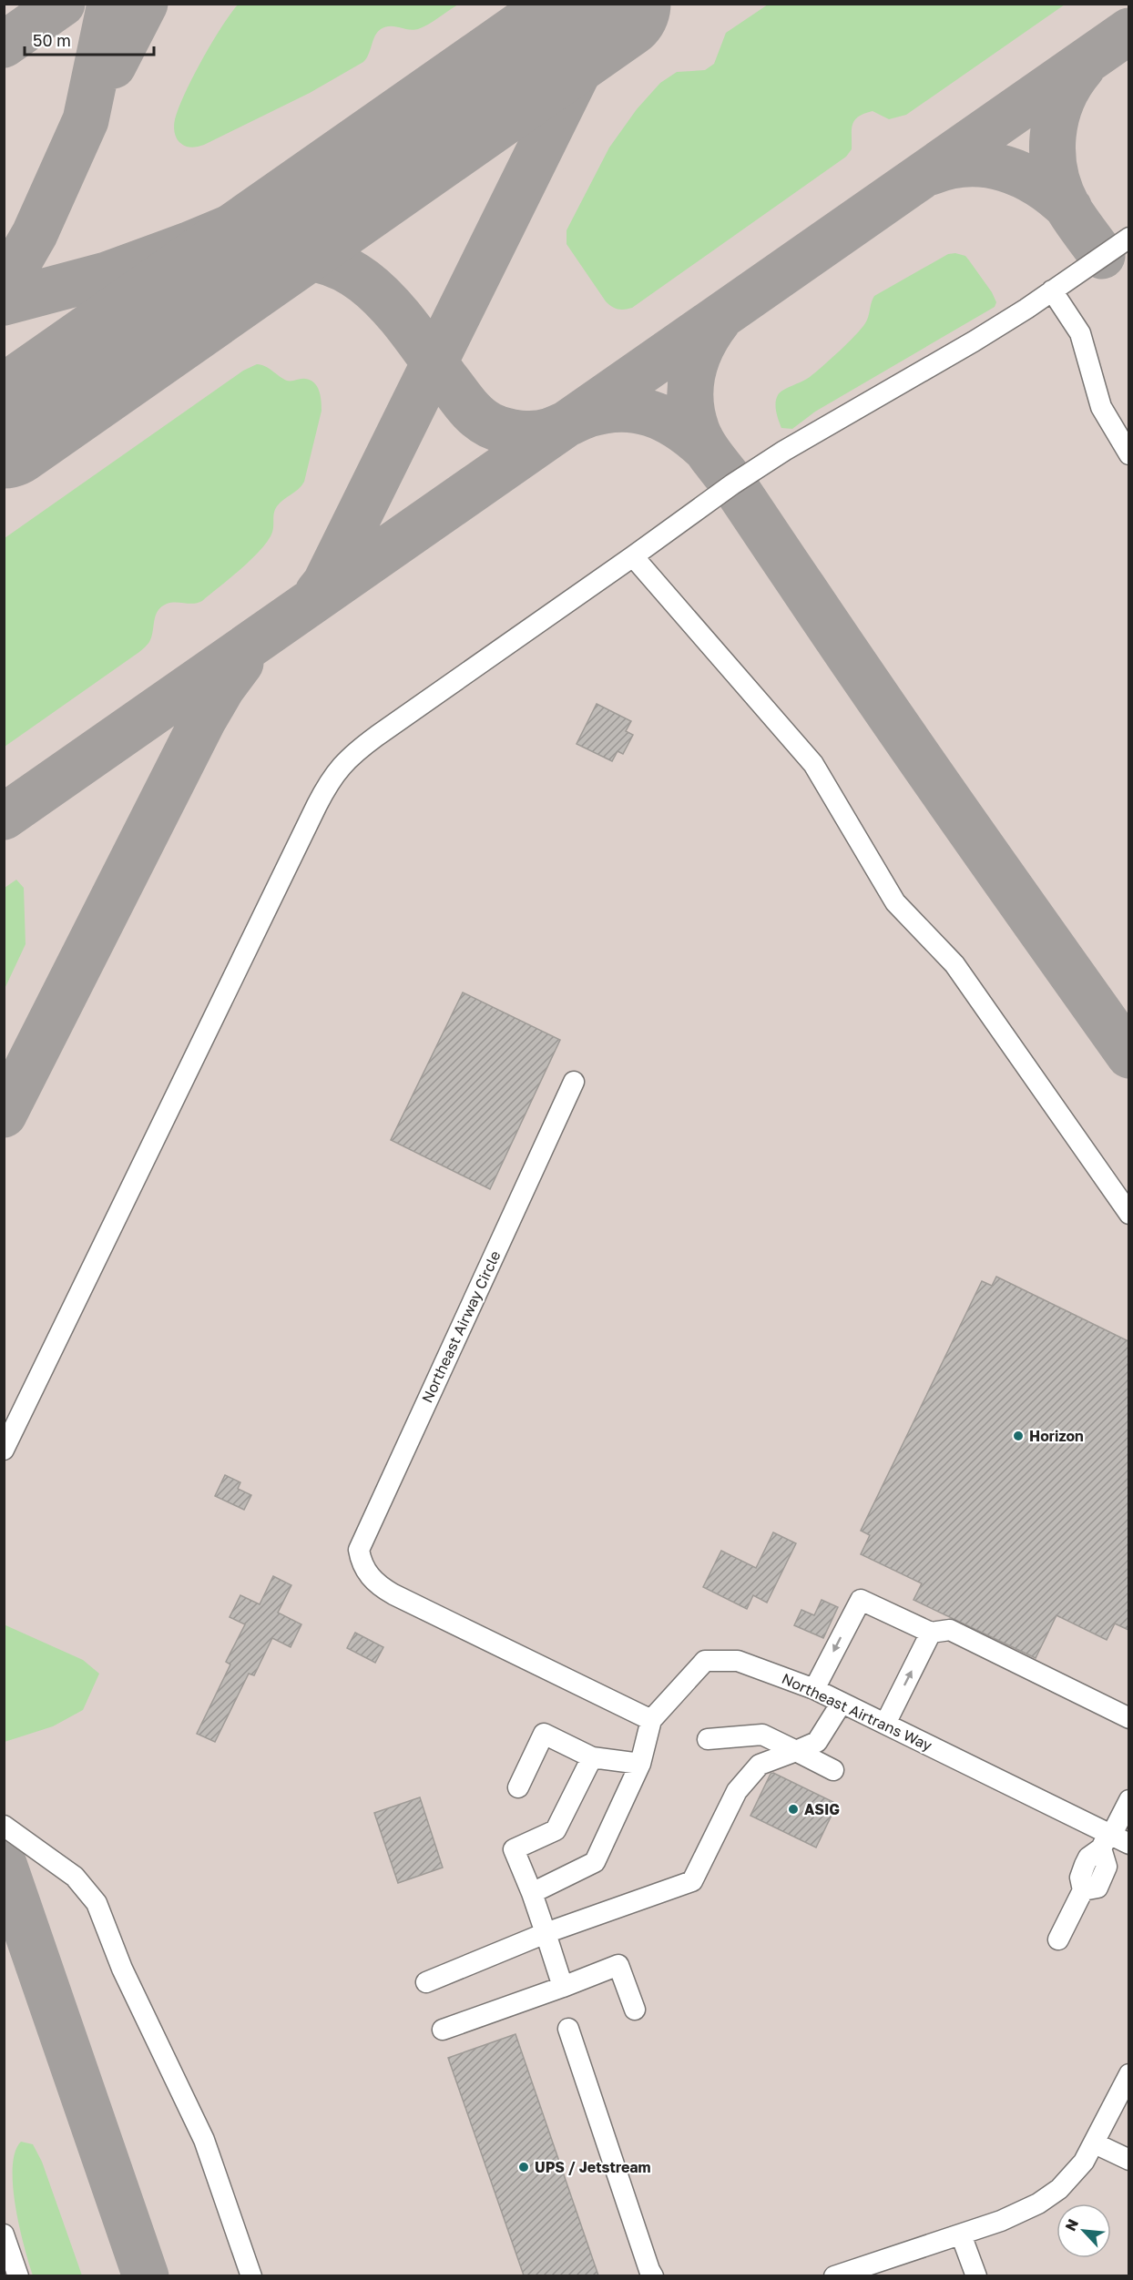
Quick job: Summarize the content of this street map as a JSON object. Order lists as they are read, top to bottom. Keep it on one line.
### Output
{"streets":{"street":["Northeast Airway Circle","Northeast Airtrans Way"]},"crossings":[["Northeast Airway Circle","Northeast Airtrans Way"]],"places":["Horizon","ASIG","UPS / Jetstream"],"scale_bar":"50 m","north":"top left"}
